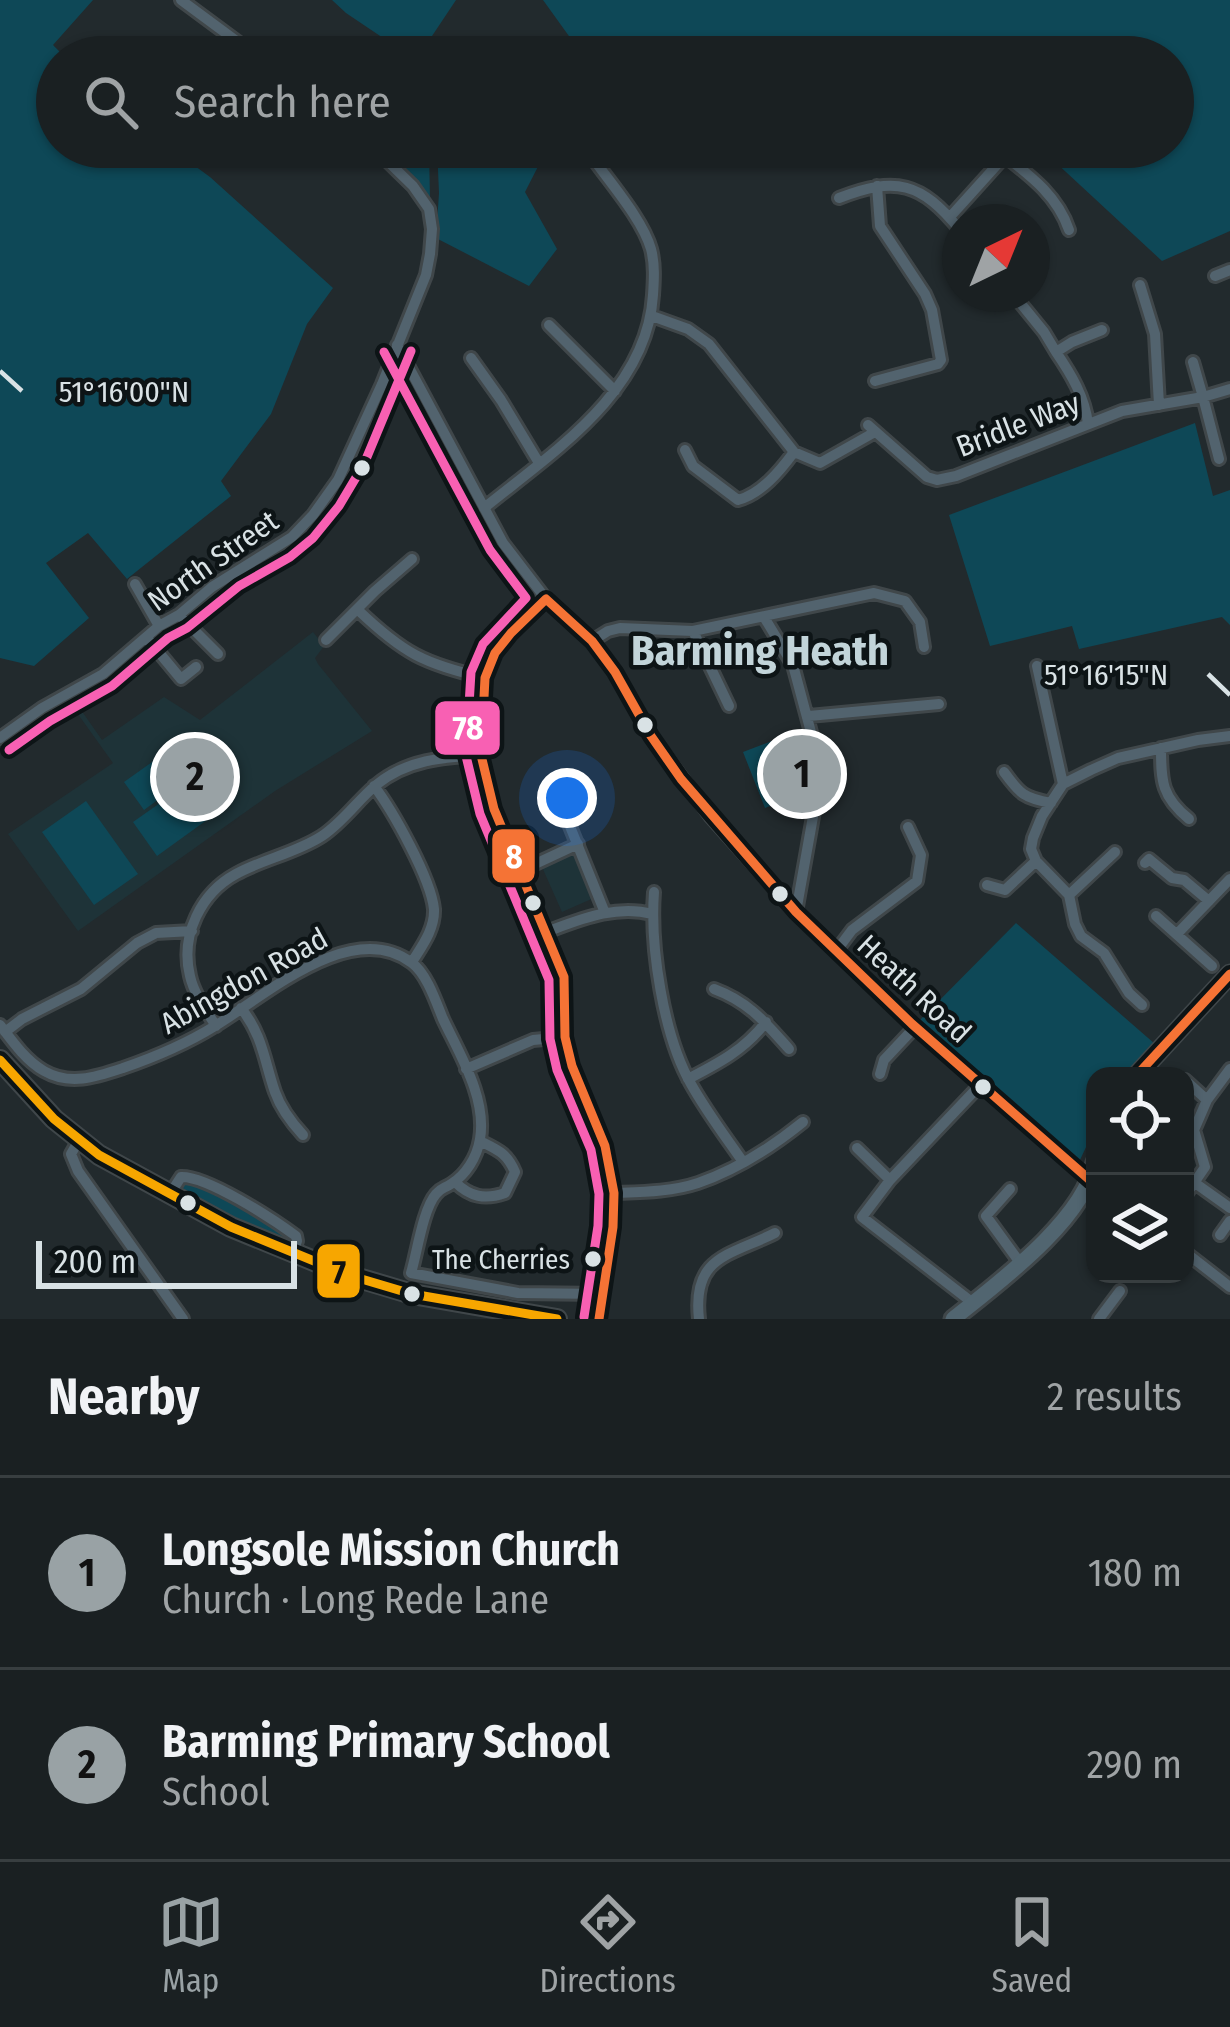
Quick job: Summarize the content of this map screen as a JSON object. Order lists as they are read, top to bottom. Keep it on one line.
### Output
{"streets":{"street":["Bridle Way","North Street","Abingdon Road","Heath Road"]},"crossings":[["North Street","Heath Road"]],"districts":["Barming Heath"],"places":["The Cherries"],"lines":["transit line 78","transit line 8","transit line 7"],"scale_bar":"200 m","north":"top right","page":{"search":"Search here","pins":["1","2"],"scale":"200 m","heading":["Nearby","2 results"],"list":[{"mark":"1","name":"Longsole Mission Church","note":"Church · Long Rede Lane","value":"180 m"},{"mark":"2","name":"Barming Primary School","note":"School","value":"290 m"}],"nav":["Map","Directions","Saved"]},"coordinates":["51°16'00\"N","51°16'15\"N"]}
